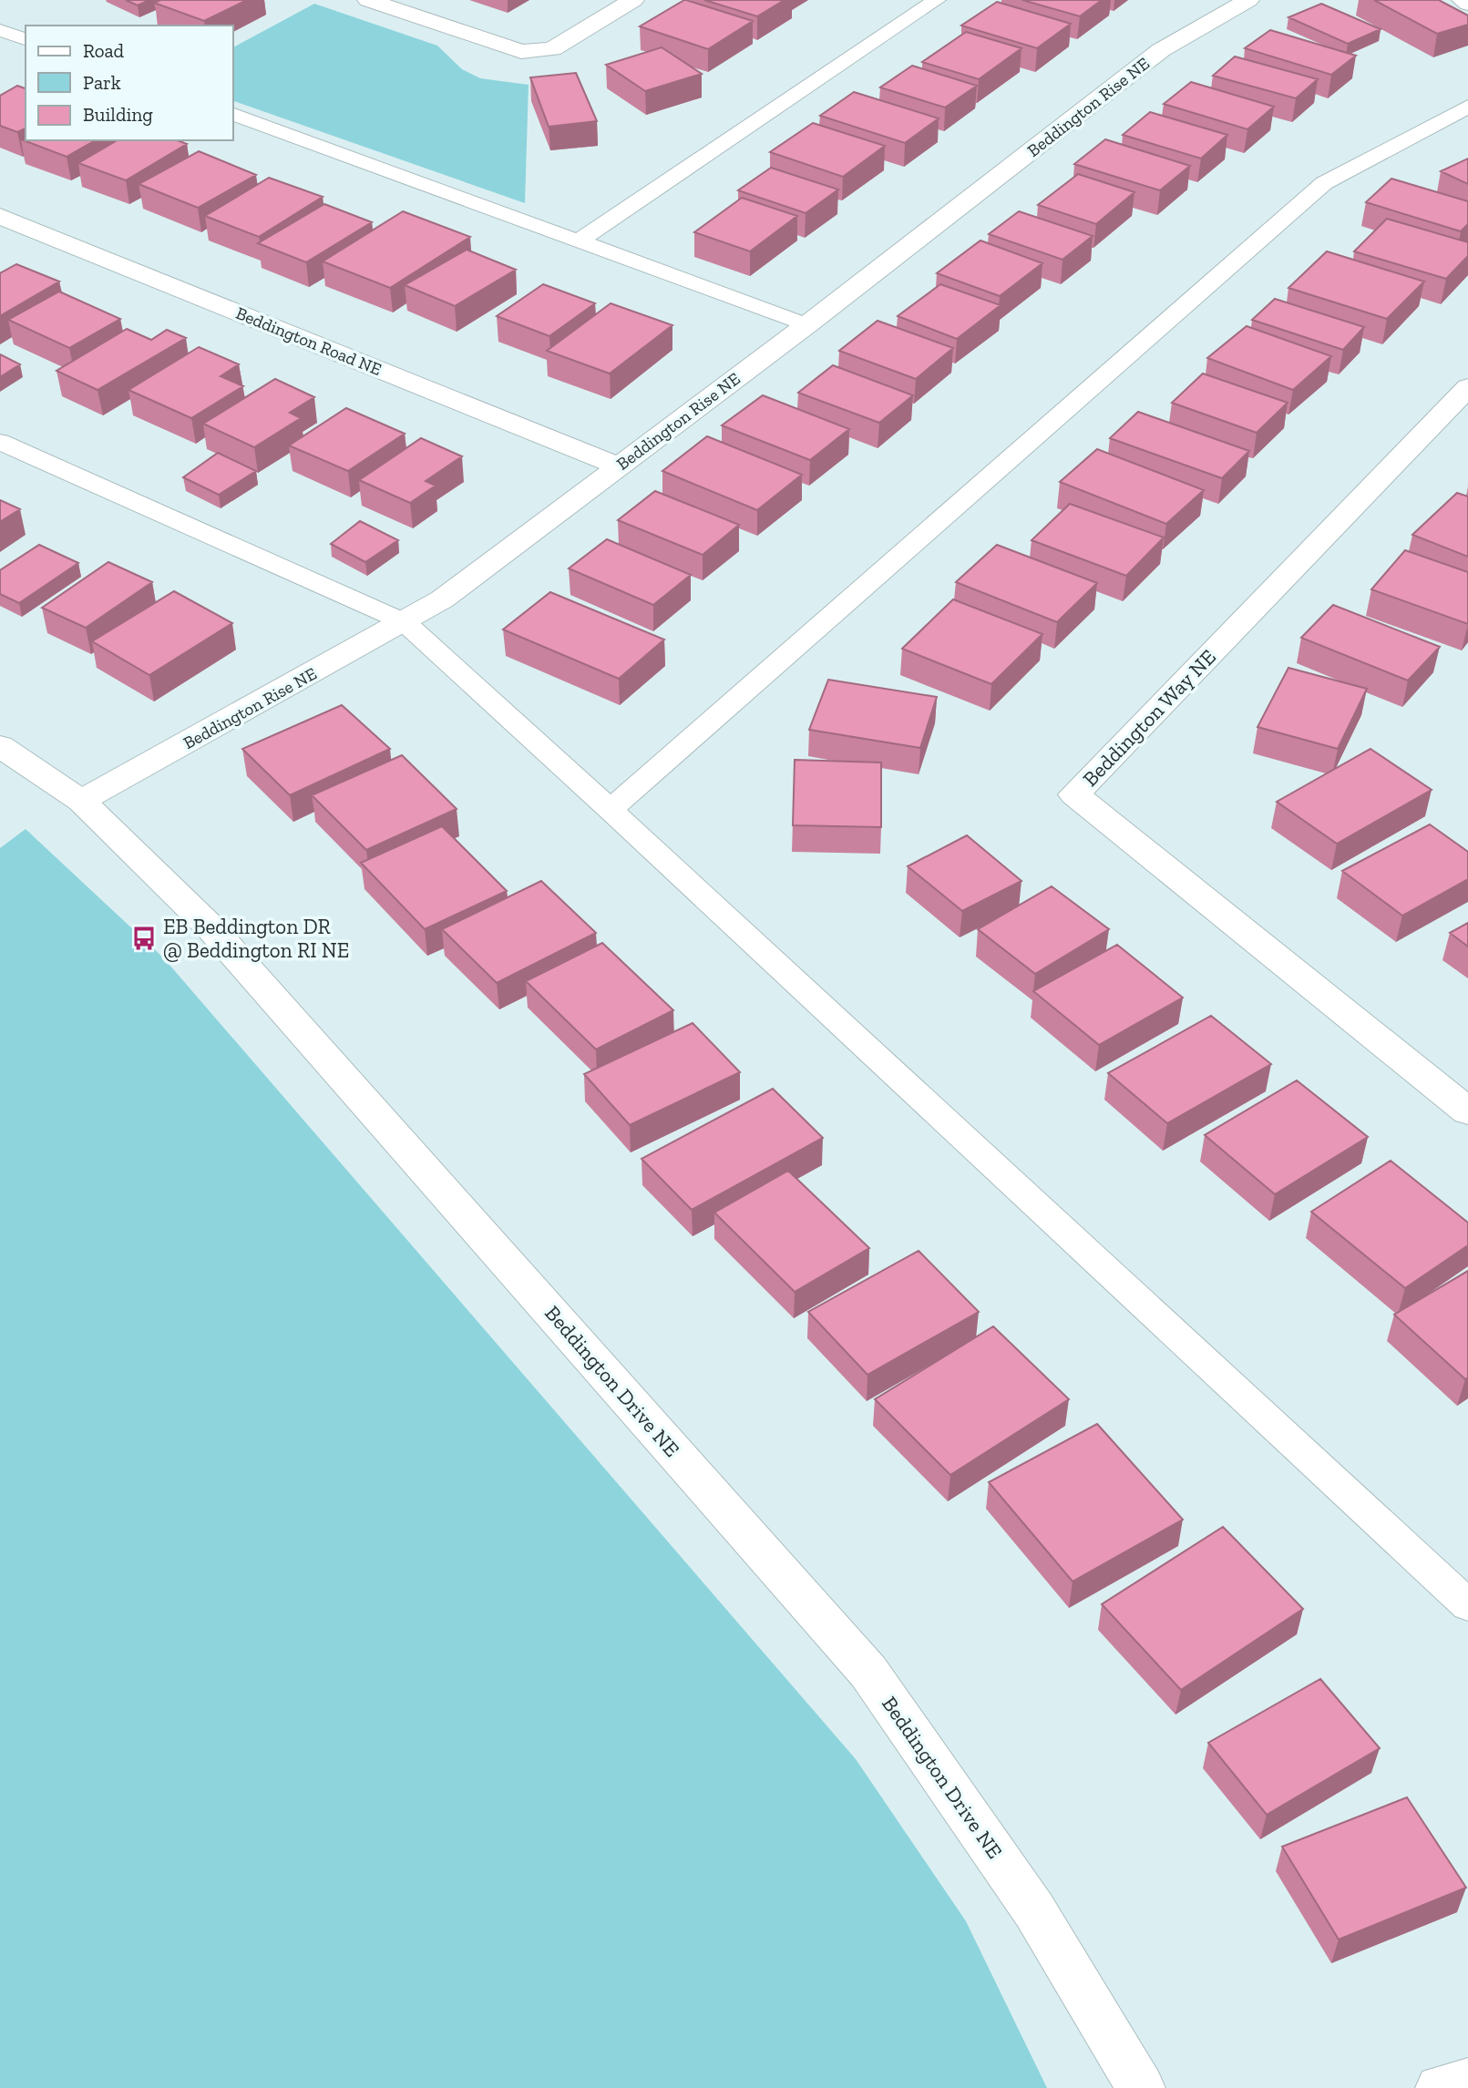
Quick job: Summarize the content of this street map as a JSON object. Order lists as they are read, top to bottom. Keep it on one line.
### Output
{"streets":{"street":["Beddington Rise NE","Beddington Road NE","Beddington Way NE","Beddington Drive NE"]},"crossings":[["Beddington Rise NE","Beddington Road NE"],["Beddington Rise NE","Beddington Drive NE"]],"places":{"bus stop":["EB Beddington DR @ Beddington RI NE"]},"legend":["Road","Park","Building"]}
